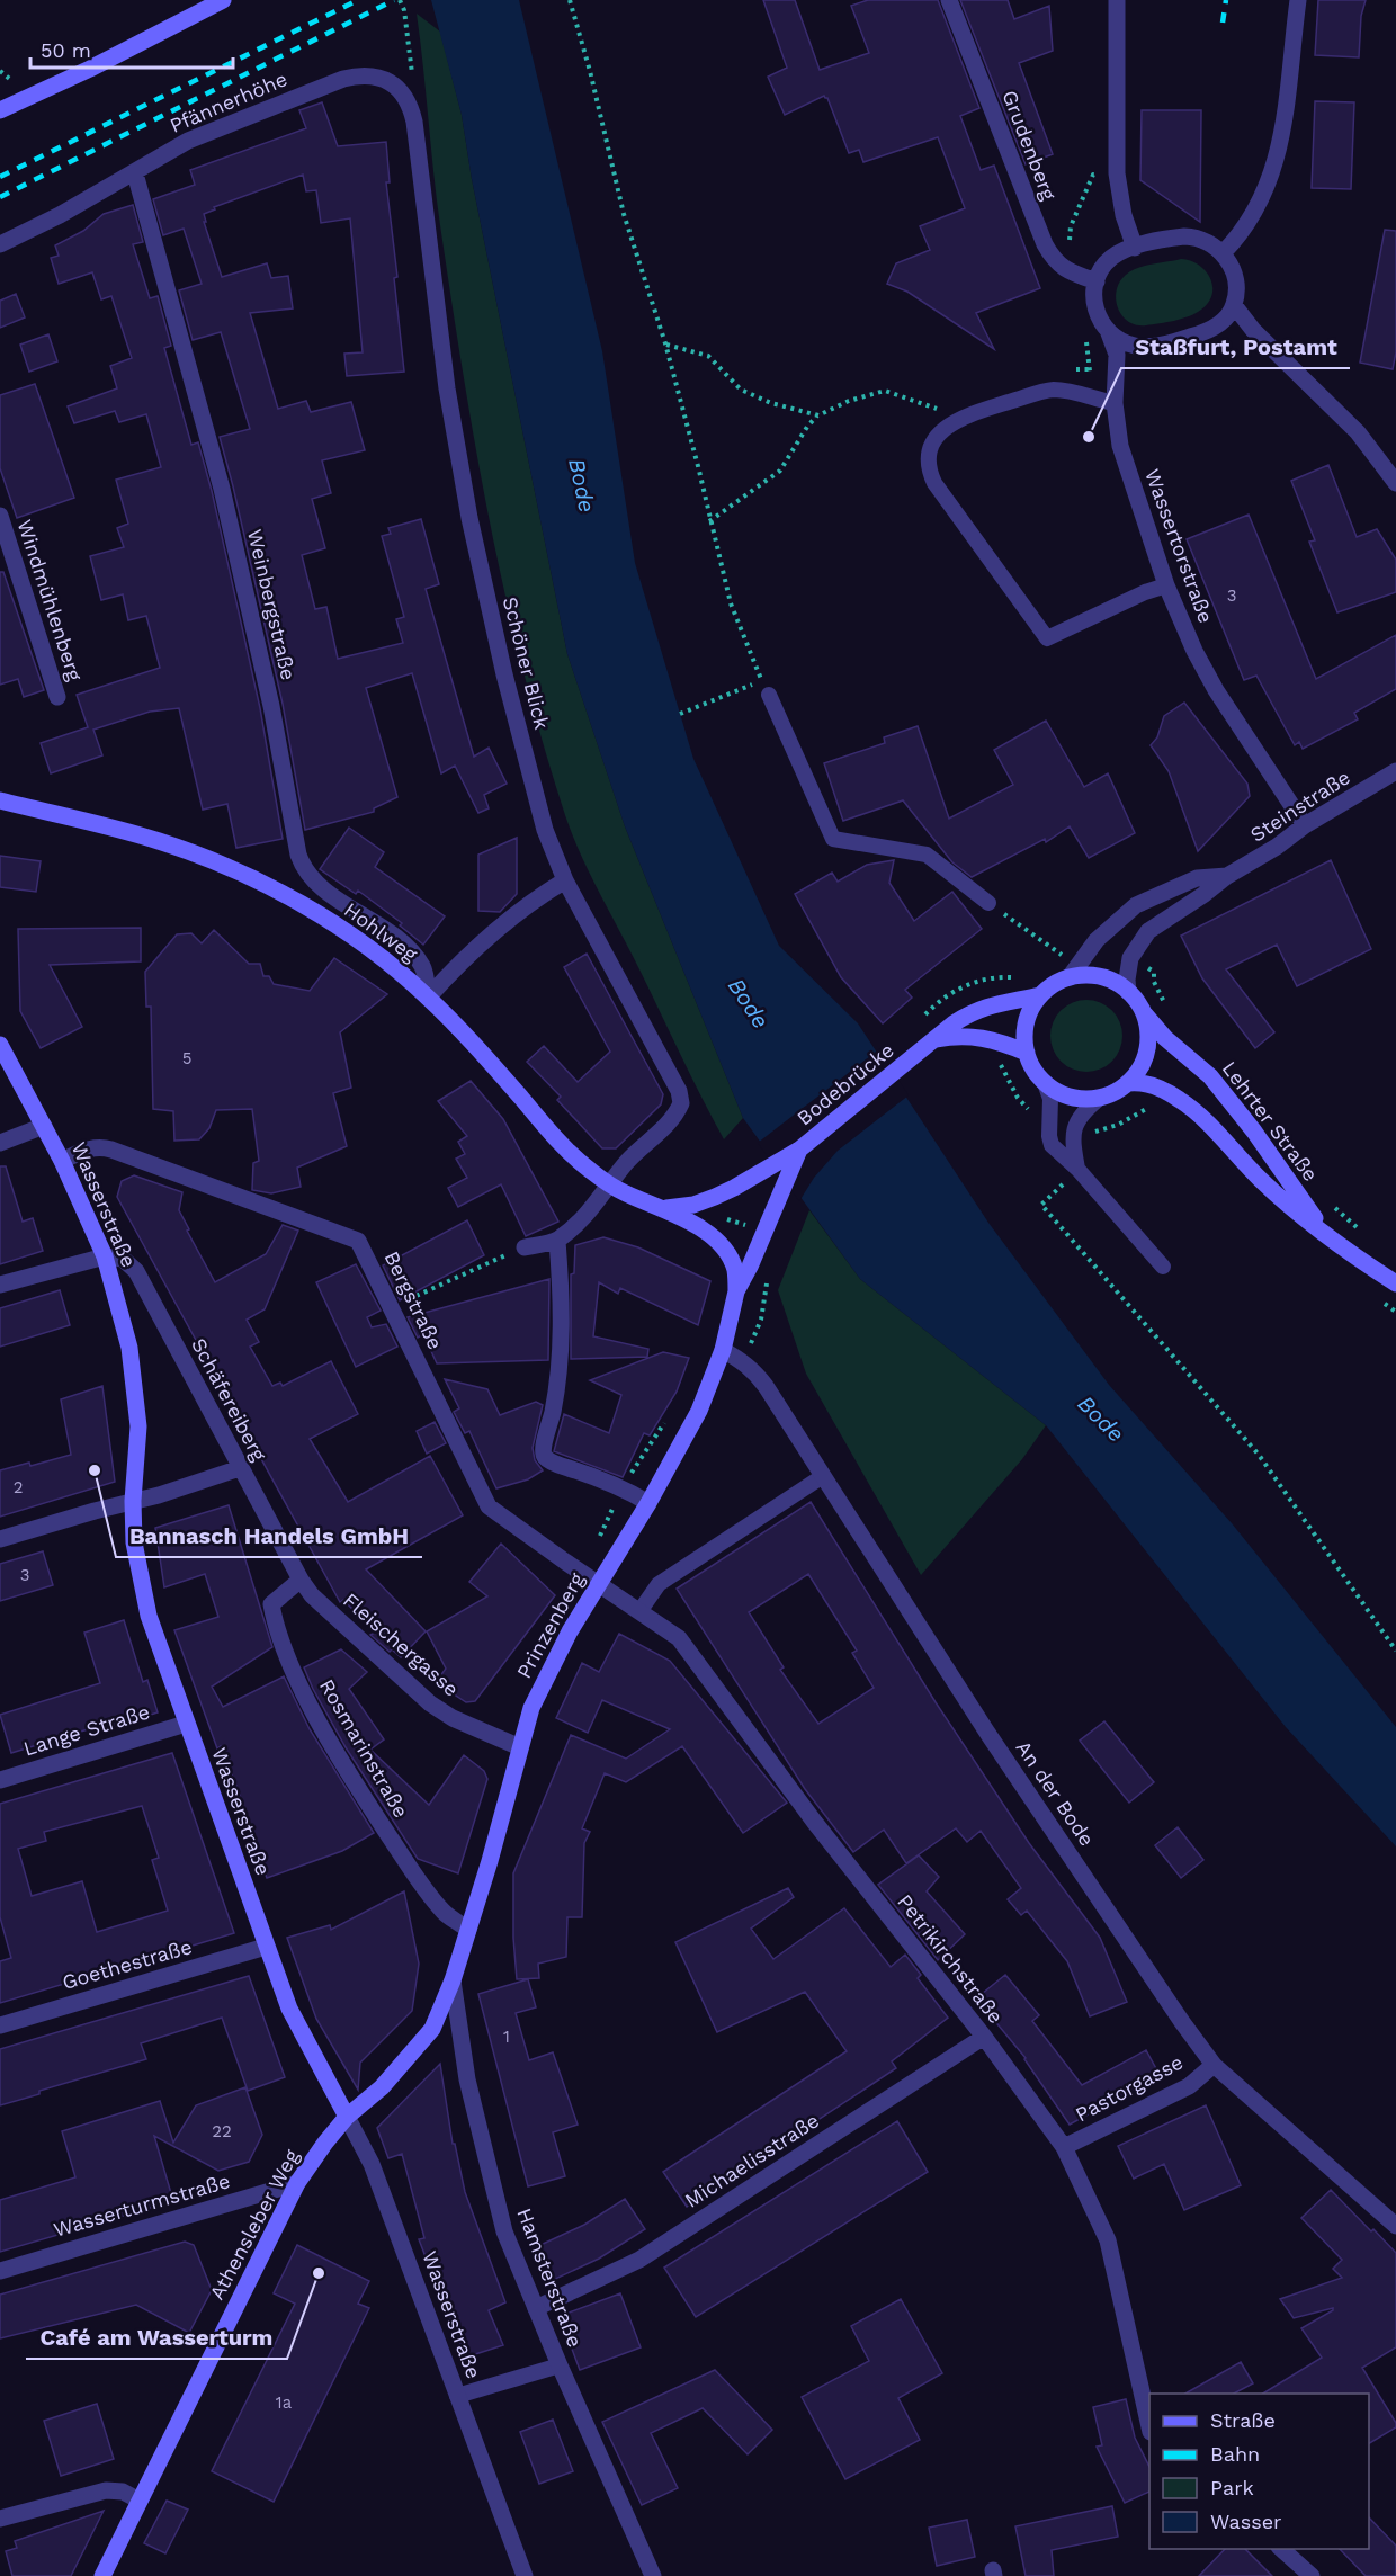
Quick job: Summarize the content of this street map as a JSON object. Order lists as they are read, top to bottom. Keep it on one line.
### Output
{"streets":{"main road":["Hohlweg","Bodebrücke","Lehrter Straße","Wasserstraße","Prinzenberg","Athensleber Weg"],"street":["Pfännerhöhe","Grudenberg","Wassertorstraße","Windmühlenberg","Weinbergstraße","Schöner Blick","Steinstraße","Bergstraße","Schäfereiberg","Fleischergasse","Lange Straße","Rosmarinstraße","An der Bode","Petrikirchstraße","Goethestraße","Pastorgasse","Michaelisstraße","Wasserturmstraße","Hamsterstraße"]},"crossings":[["Pfännerhöhe","Weinbergstraße"],["Pfännerhöhe","Schöner Blick"],["Grudenberg","Wassertorstraße"],["Wassertorstraße","Steinstraße"],["Weinbergstraße","Hohlweg"],["Schöner Blick","Hohlweg"],["Steinstraße","Lehrter Straße"],["Hohlweg","Bodebrücke"],["Hohlweg","Prinzenberg"],["Bodebrücke","Prinzenberg"],["Wasserstraße","Bergstraße"],["Wasserstraße","Schäfereiberg"],["Wasserstraße","Prinzenberg"],["Wasserstraße","Lange Straße"],["Wasserstraße","Goethestraße"],["Wasserstraße","Athensleber Weg"],["Bergstraße","Prinzenberg"],["Bergstraße","Petrikirchstraße"],["Schäfereiberg","Fleischergasse"],["Schäfereiberg","Rosmarinstraße"],["Prinzenberg","Fleischergasse"],["Prinzenberg","Rosmarinstraße"],["Prinzenberg","An der Bode"],["Prinzenberg","Petrikirchstraße"],["Prinzenberg","Athensleber Weg"],["Prinzenberg","Hamsterstraße"],["Fleischergasse","Rosmarinstraße"],["An der Bode","Pastorgasse"],["Petrikirchstraße","Pastorgasse"],["Petrikirchstraße","Michaelisstraße"],["Michaelisstraße","Hamsterstraße"],["Wasserturmstraße","Athensleber Weg"]],"water":["Bode"],"places":["Staßfurt, Postamt","Bannasch Handels GmbH","Café am Wasserturm"],"house_numbers":["3","5","2","3","1","22","1a"],"legend":["Straße","Bahn","Park","Wasser"],"scale_bar":"50 m"}
